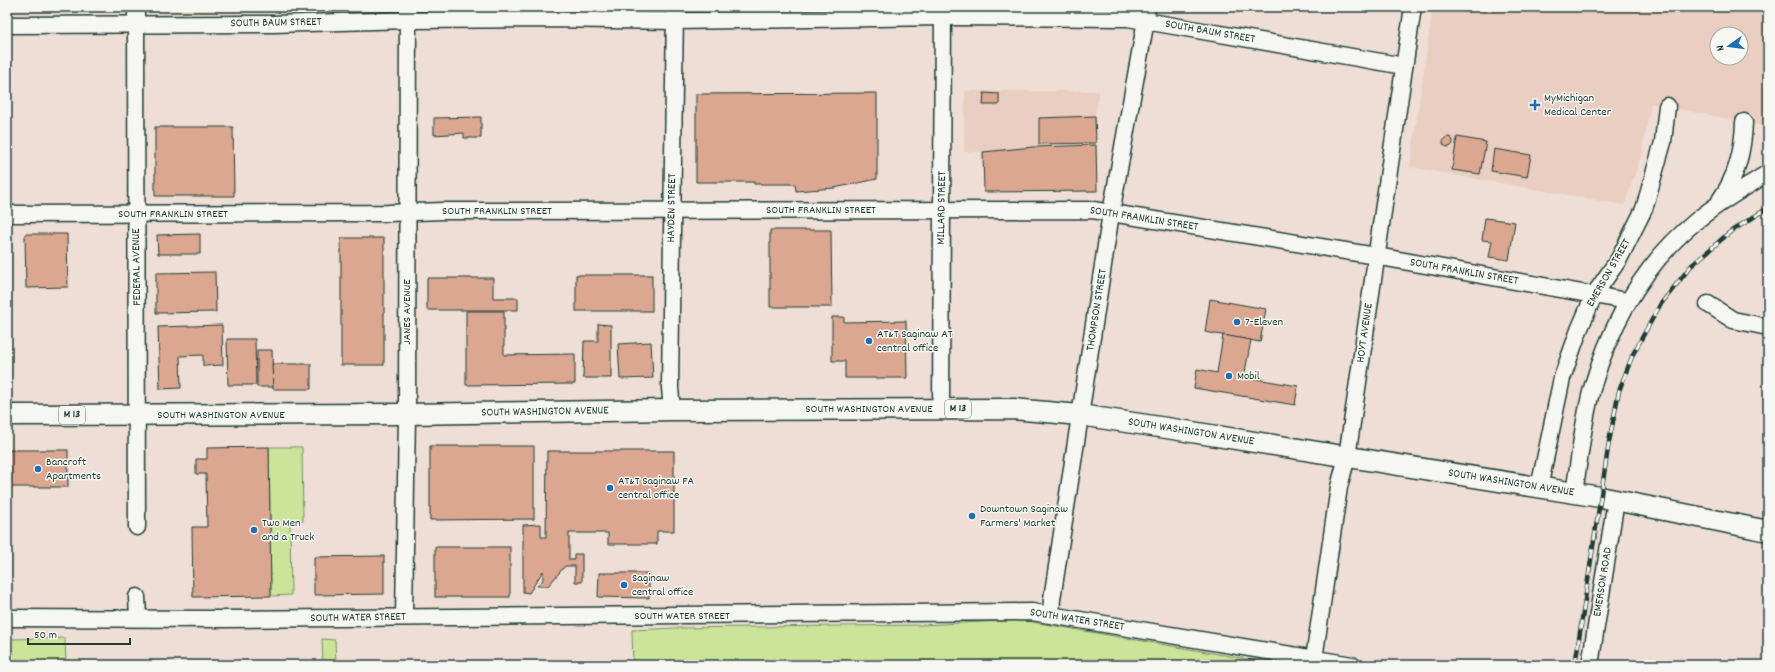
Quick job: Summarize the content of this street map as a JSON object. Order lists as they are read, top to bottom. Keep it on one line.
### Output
{"streets":{"main road":["SOUTH WASHINGTON AVENUE","M 13"],"street":["SOUTH BAUM STREET","HAYDEN STREET","MILLARD STREET","SOUTH FRANKLIN STREET","FEDERAL AVENUE","EMERSON STREET","THOMPSON STREET","JANES AVENUE","HOYT AVENUE","EMERSON ROAD","SOUTH WATER STREET"]},"crossings":[["SOUTH BAUM STREET","HAYDEN STREET"],["SOUTH BAUM STREET","MILLARD STREET"],["SOUTH BAUM STREET","FEDERAL AVENUE"],["SOUTH BAUM STREET","THOMPSON STREET"],["SOUTH BAUM STREET","JANES AVENUE"],["SOUTH BAUM STREET","HOYT AVENUE"],["HAYDEN STREET","SOUTH FRANKLIN STREET"],["HAYDEN STREET","SOUTH WASHINGTON AVENUE"],["MILLARD STREET","SOUTH FRANKLIN STREET"],["MILLARD STREET","SOUTH WASHINGTON AVENUE"],["SOUTH FRANKLIN STREET","FEDERAL AVENUE"],["SOUTH FRANKLIN STREET","EMERSON STREET"],["SOUTH FRANKLIN STREET","THOMPSON STREET"],["SOUTH FRANKLIN STREET","JANES AVENUE"],["SOUTH FRANKLIN STREET","HOYT AVENUE"],["FEDERAL AVENUE","SOUTH WASHINGTON AVENUE"],["EMERSON STREET","SOUTH WASHINGTON AVENUE"],["THOMPSON STREET","SOUTH WASHINGTON AVENUE"],["THOMPSON STREET","SOUTH WATER STREET"],["JANES AVENUE","SOUTH WASHINGTON AVENUE"],["JANES AVENUE","SOUTH WATER STREET"],["HOYT AVENUE","SOUTH WASHINGTON AVENUE"],["HOYT AVENUE","SOUTH WATER STREET"],["SOUTH WASHINGTON AVENUE","EMERSON ROAD"]],"places":{"health":["MyMichigan Medical Center"],"other":["7-Eleven","AT&T Saginaw AT central office","Mobil","Bancroft Apartments","AT&T Saginaw FA central office","Downtown Saginaw Farmers' Market","Two Men and a Truck","Saginaw central office"]},"scale_bar":"50 m","north":"left"}
